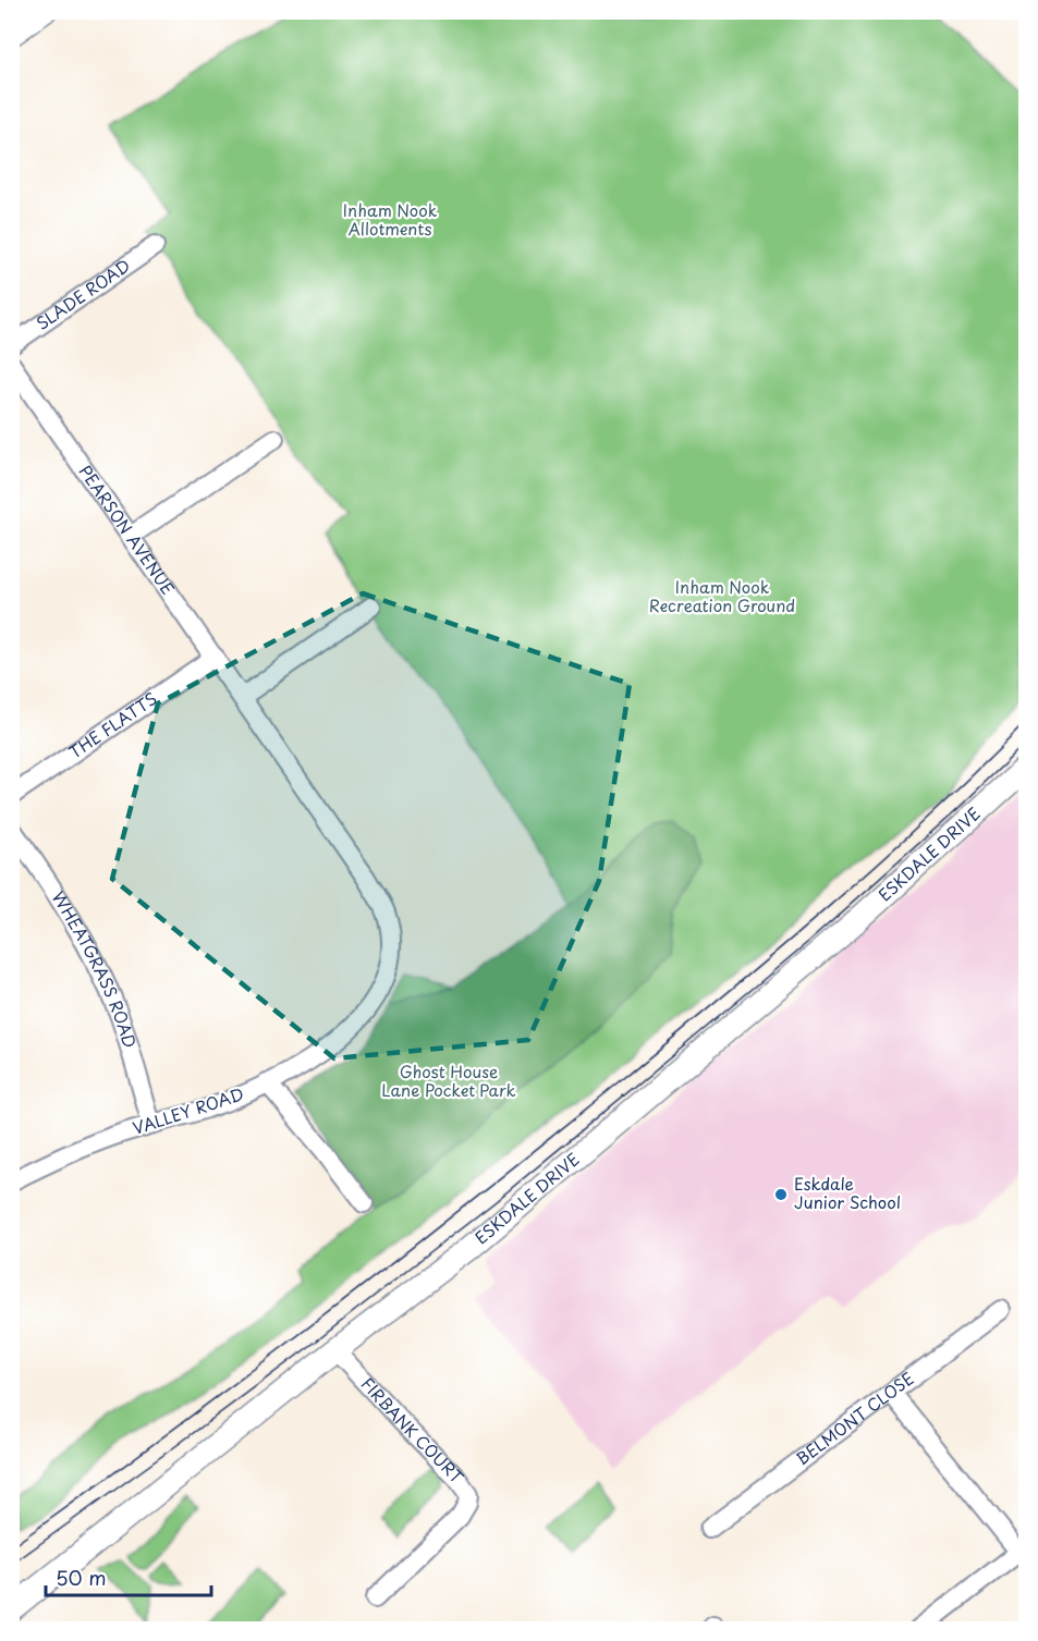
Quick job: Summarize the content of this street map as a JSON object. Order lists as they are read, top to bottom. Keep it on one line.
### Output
{"streets":{"street":["SLADE ROAD","PEARSON AVENUE","THE FLATTS","ESKDALE DRIVE","WHEATGRASS ROAD","VALLEY ROAD","BELMONT CLOSE","FIRBANK COURT"]},"crossings":[["PEARSON AVENUE","THE FLATTS"],["PEARSON AVENUE","VALLEY ROAD"],["ESKDALE DRIVE","FIRBANK COURT"],["WHEATGRASS ROAD","VALLEY ROAD"]],"parks":["Inham Nook Allotments","Inham Nook Recreation Ground","Ghost House Lane Pocket Park"],"places":["Eskdale Junior School"],"scale_bar":"50 m"}
